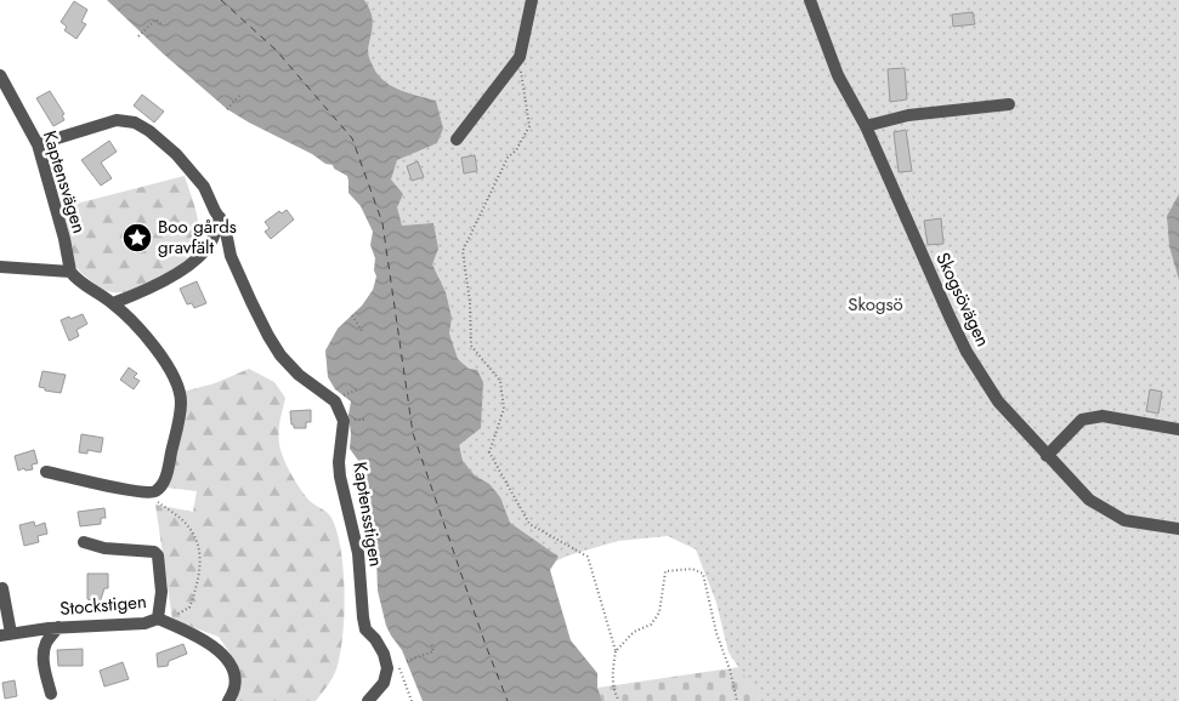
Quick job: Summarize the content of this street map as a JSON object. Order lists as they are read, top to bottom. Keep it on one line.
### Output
{"streets":{"street":["Kaptensvägen","Skogsövägen","Kaptensstigen","Stockstigen"]},"crossings":[["Kaptensvägen","Kaptensstigen"]],"parks":["Skogsö"],"places":{"place":["Boo gårds gravfält"]}}
